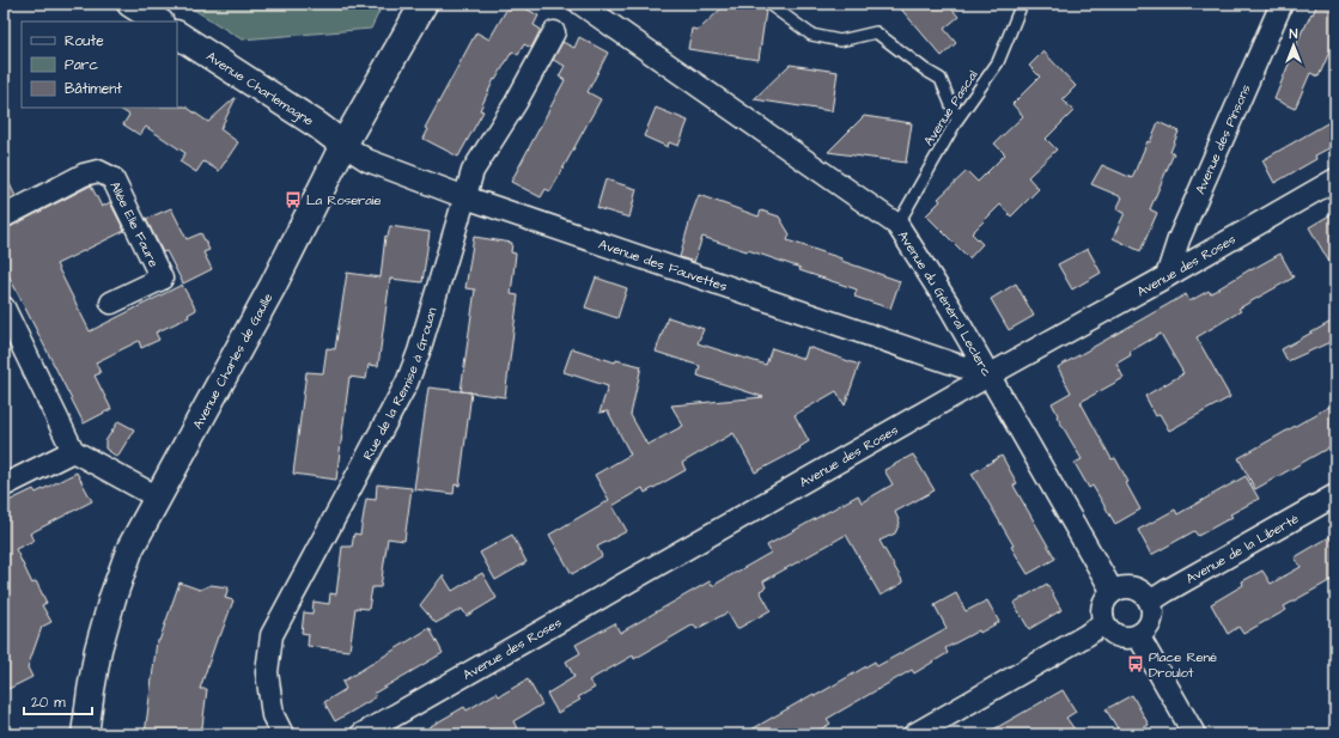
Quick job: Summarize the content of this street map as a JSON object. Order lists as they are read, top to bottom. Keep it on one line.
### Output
{"streets":{"street":["Avenue Charlemagne","Avenue des Pinsons","Allée Elie Faure","Avenue des Fauvettes","Avenue des Roses","Avenue du Général Leclerc","Avenue Charles de Gaulle","Rue de la Remise à Grouan","Avenue de la Liberté"],"lane":["Avenue Pascal"]},"crossings":[["Avenue Charlemagne","Avenue des Fauvettes"],["Avenue Charlemagne","Avenue Charles de Gaulle"],["Avenue Pascal","Avenue du Général Leclerc"],["Avenue des Pinsons","Avenue des Roses"],["Avenue des Fauvettes","Avenue des Roses"],["Avenue des Fauvettes","Avenue du Général Leclerc"],["Avenue des Fauvettes","Avenue Charles de Gaulle"],["Avenue des Fauvettes","Rue de la Remise à Grouan"],["Avenue des Roses","Avenue du Général Leclerc"],["Avenue du Général Leclerc","Avenue de la Liberté"]],"places":{"bus stop":["La Roseraie","Place René Droulot"]},"legend":["Route","Parc","Bâtiment"],"scale_bar":"20 m","north":"top"}
